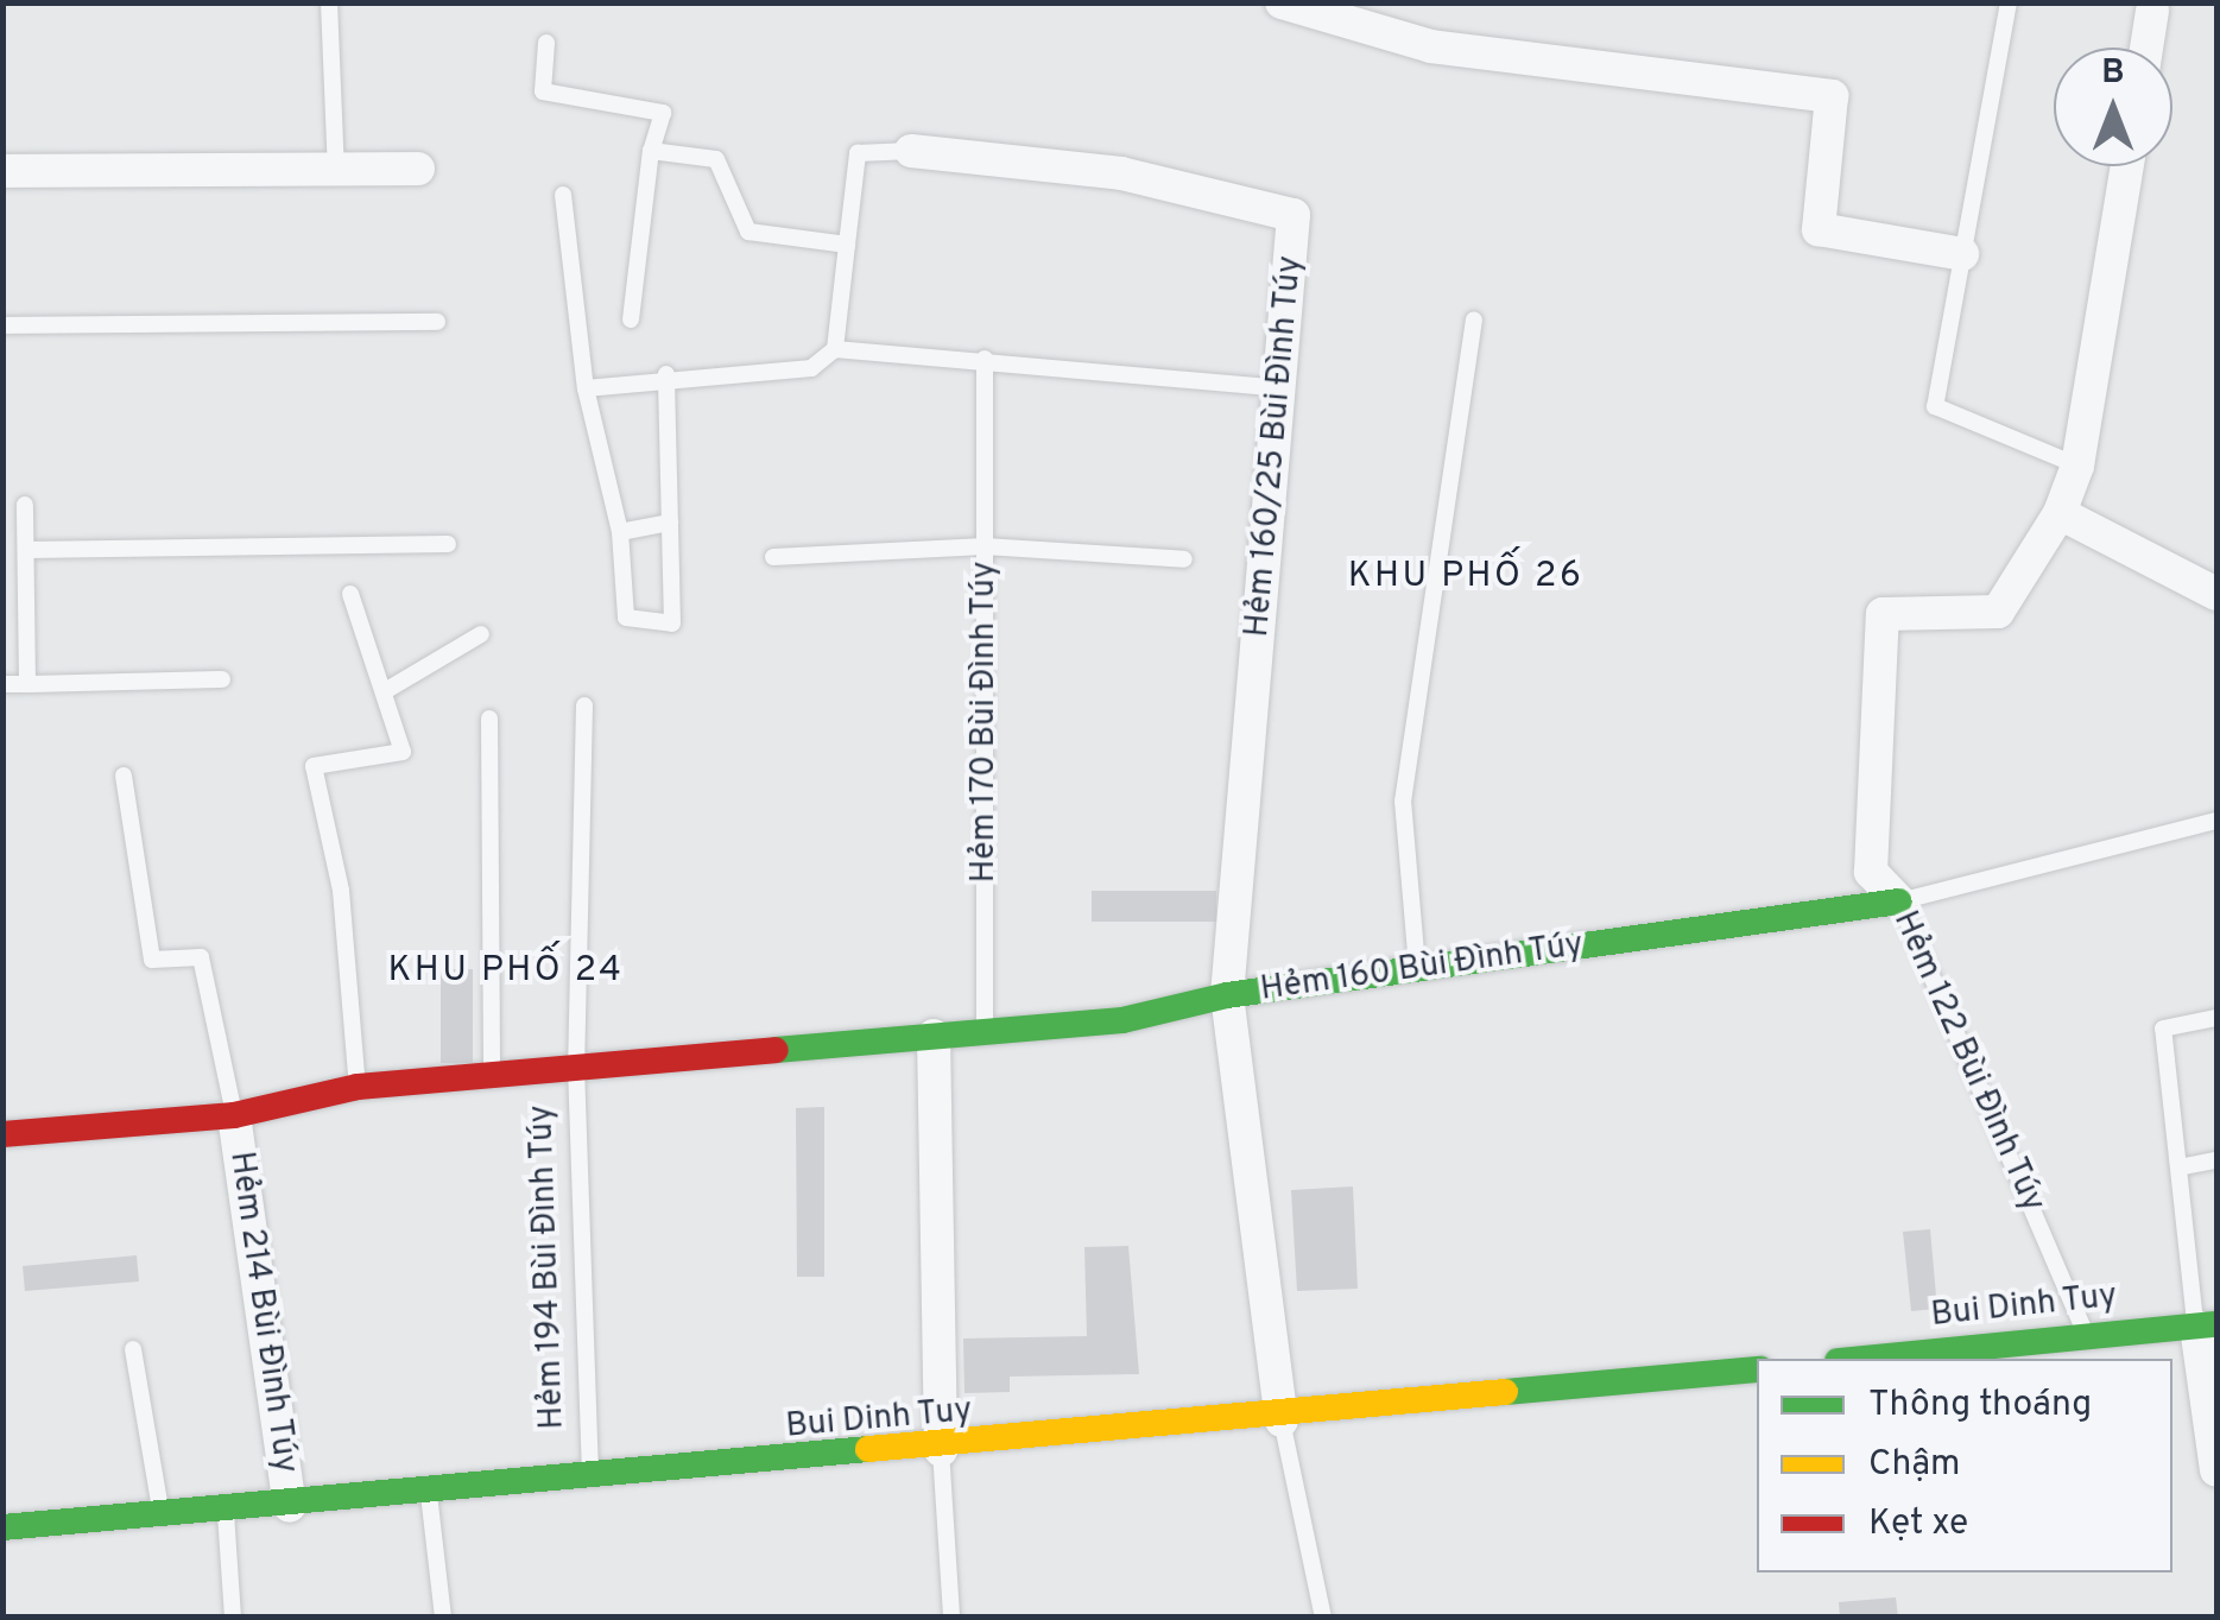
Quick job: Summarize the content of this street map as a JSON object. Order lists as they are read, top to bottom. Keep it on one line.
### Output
{"streets":{"street":["Hẻm 160/25 Bùi Đình Túy","Hẻm 160 Bùi Đình Túy","Hẻm 122 Bùi Đình Túy","Hẻm 194 Bùi Đình Túy","Bui Dinh Tuy","Hẻm 214 Bùi Đình Túy"],"lane":["Hẻm 170 Bùi Đình Túy"]},"crossings":[["Hẻm 160/25 Bùi Đình Túy","Hẻm 160 Bùi Đình Túy"],["Hẻm 160 Bùi Đình Túy","Hẻm 122 Bùi Đình Túy"],["Hẻm 160 Bùi Đình Túy","Bui Dinh Tuy"],["Hẻm 122 Bùi Đình Túy","Bui Dinh Tuy"],["Hẻm 194 Bùi Đình Túy","Bui Dinh Tuy"],["Hẻm 194 Bùi Đình Túy","Hẻm 214 Bùi Đình Túy"],["Bui Dinh Tuy","Hẻm 214 Bùi Đình Túy"]],"districts":["KHU PHỐ 26","KHU PHỐ 24"],"legend":["Thông thoáng","Chậm","Kẹt xe"],"north":"top"}
